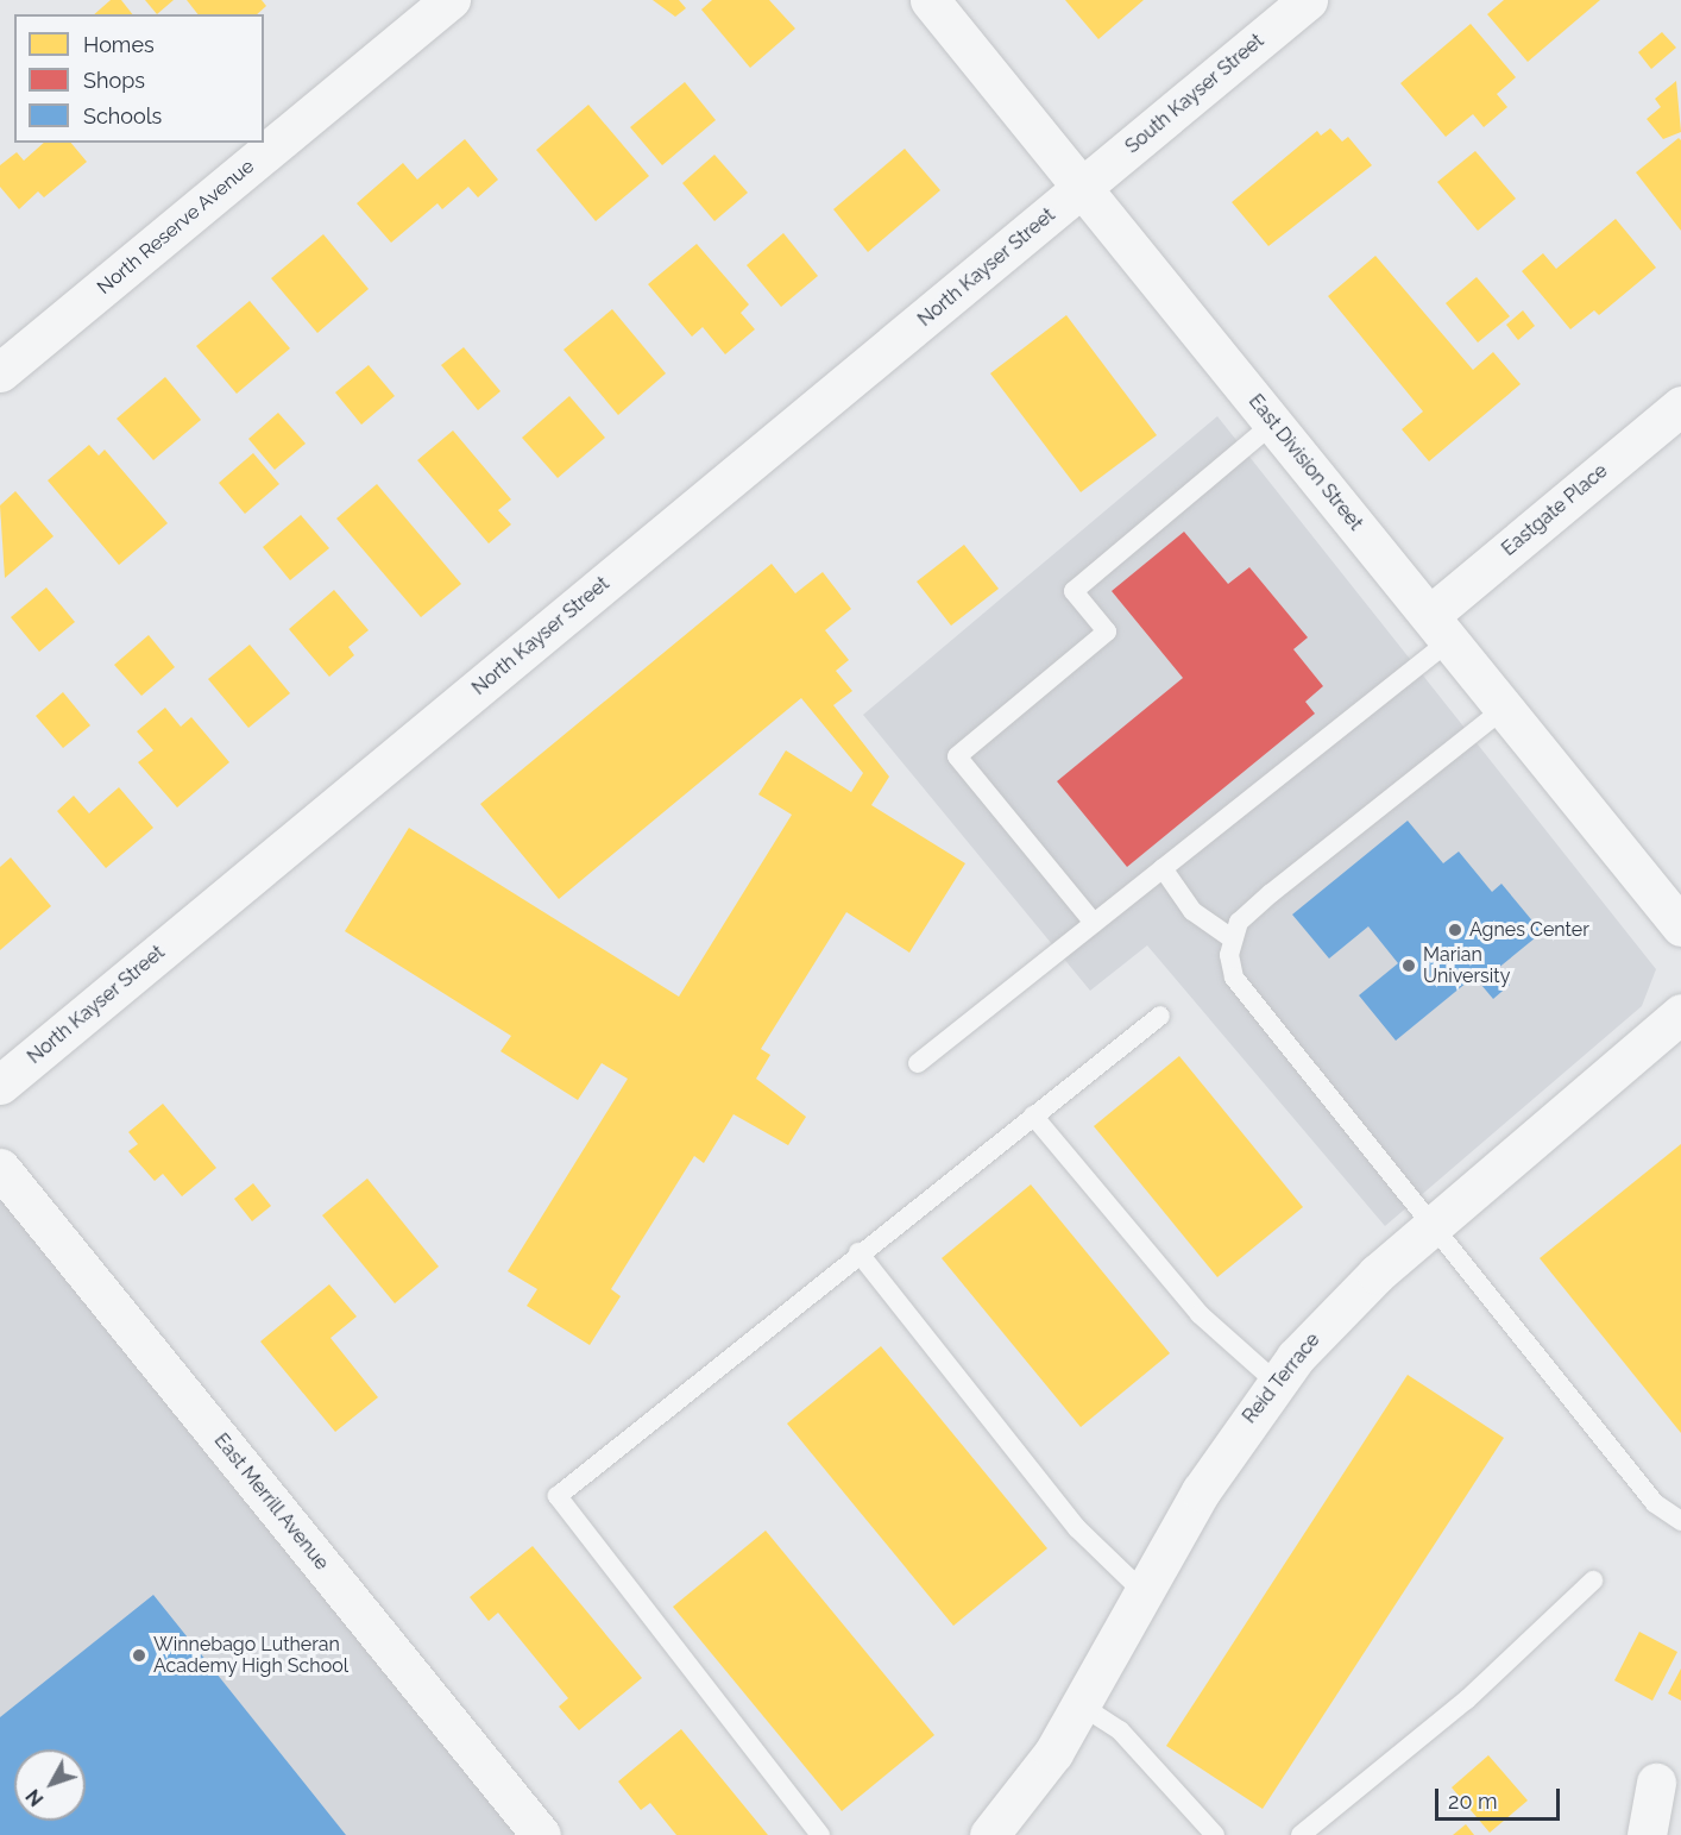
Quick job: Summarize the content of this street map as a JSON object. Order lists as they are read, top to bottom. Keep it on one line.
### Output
{"streets":{"street":["South Kayser Street","North Reserve Avenue","North Kayser Street","East Division Street","Eastgate Place","Reid Terrace","East Merrill Avenue"]},"crossings":[["South Kayser Street","North Kayser Street"],["South Kayser Street","East Division Street"],["North Kayser Street","East Division Street"],["East Division Street","Eastgate Place"]],"places":["Agnes Center","Marian University","Winnebago Lutheran Academy High School"],"legend":["Homes","Shops","Schools"],"scale_bar":"20 m","north":"bottom left"}
